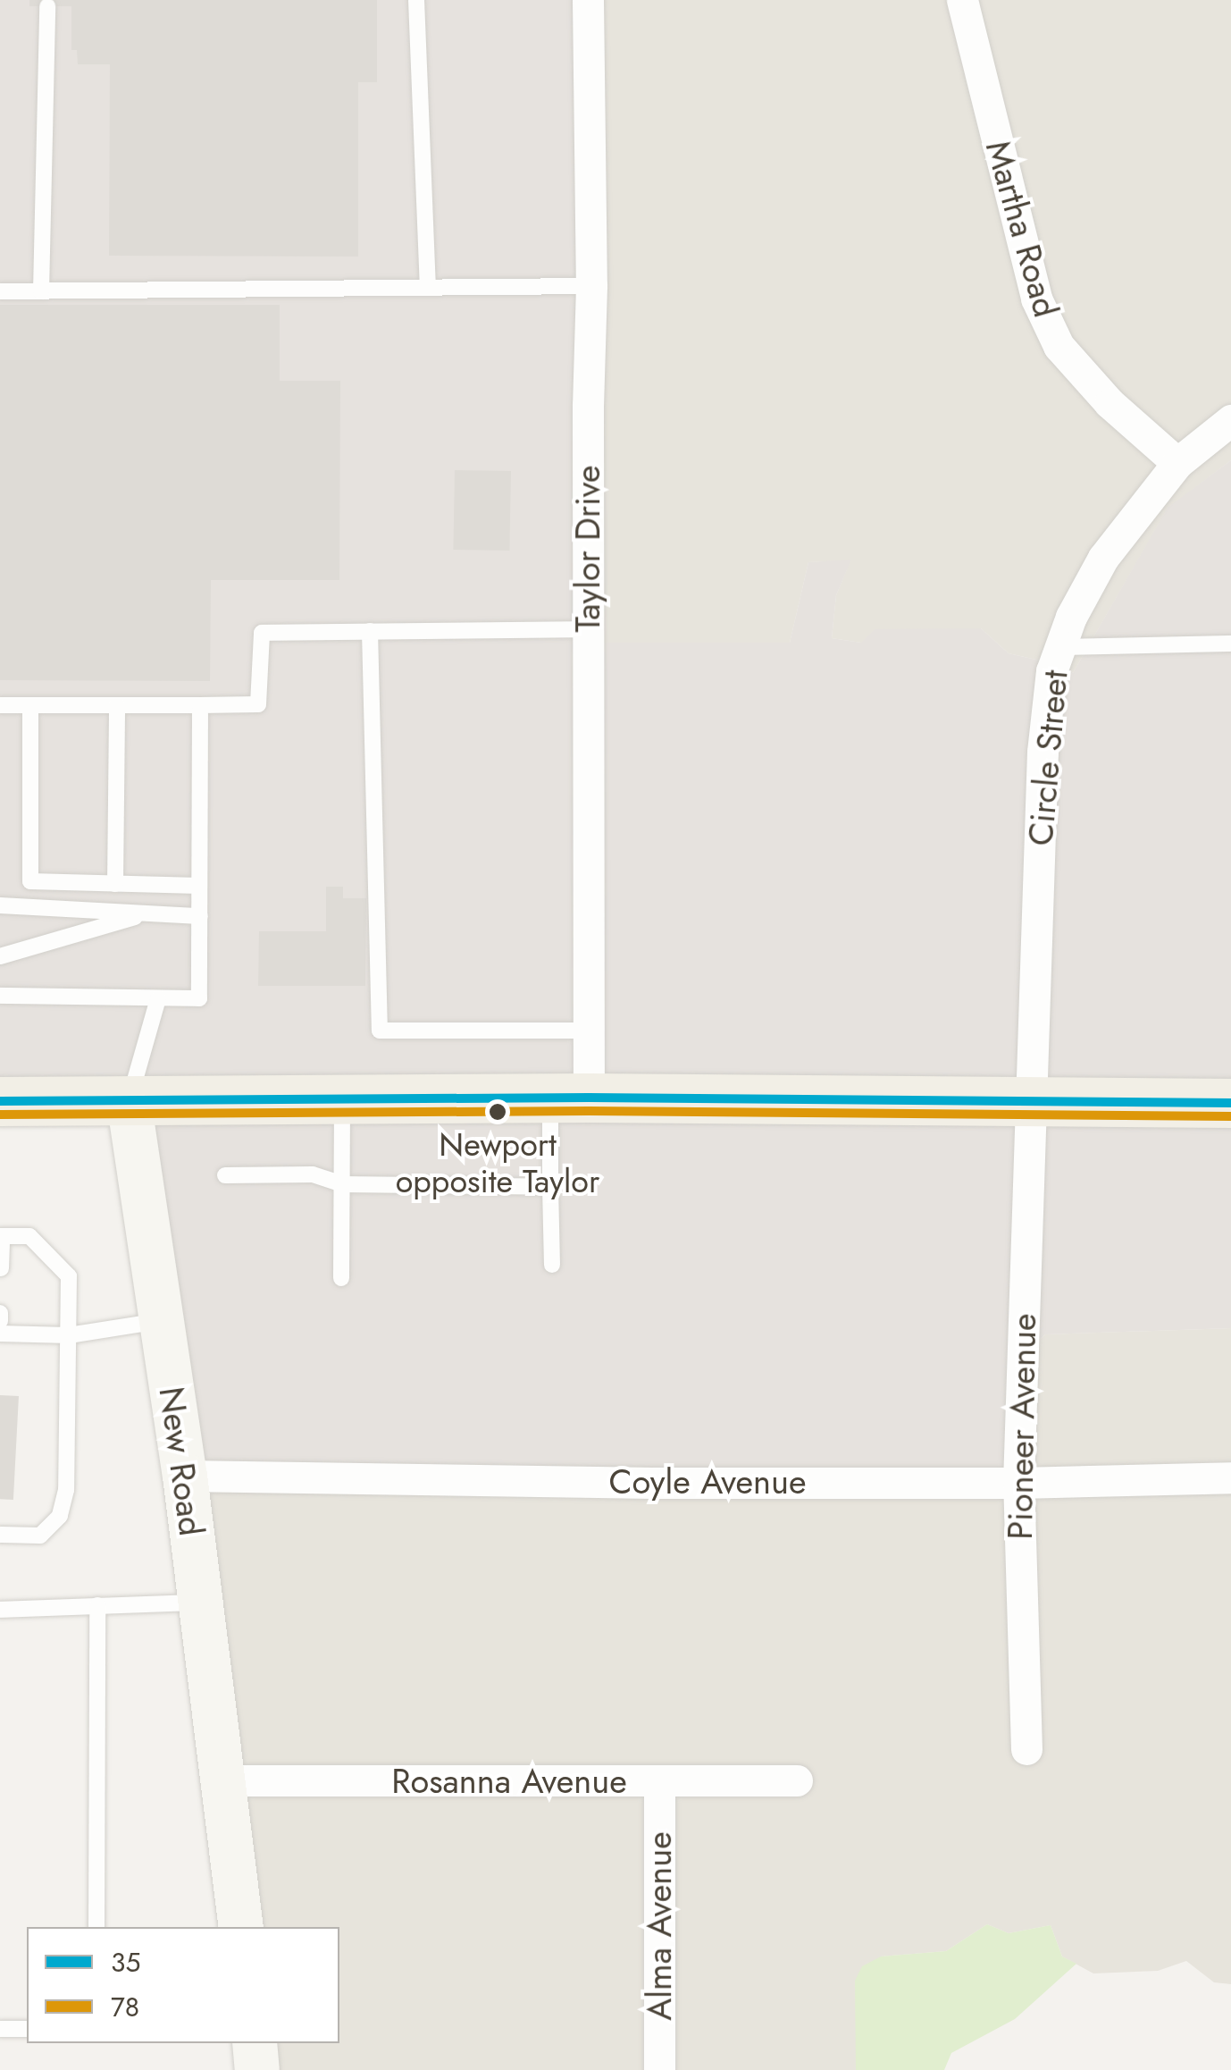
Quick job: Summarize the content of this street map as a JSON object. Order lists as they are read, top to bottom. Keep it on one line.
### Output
{"streets":{"street":["Martha Road","Taylor Drive","Circle Street","Pioneer Avenue","New Road","Coyle Avenue","Rosanna Avenue","Alma Avenue"]},"crossings":[["Martha Road","Circle Street"],["Circle Street","Pioneer Avenue"],["Pioneer Avenue","Coyle Avenue"],["New Road","Coyle Avenue"],["New Road","Rosanna Avenue"],["Rosanna Avenue","Alma Avenue"]],"places":["Newport opposite Taylor"],"lines":["transit line 35","transit line 78"],"legend":["35","78"]}
